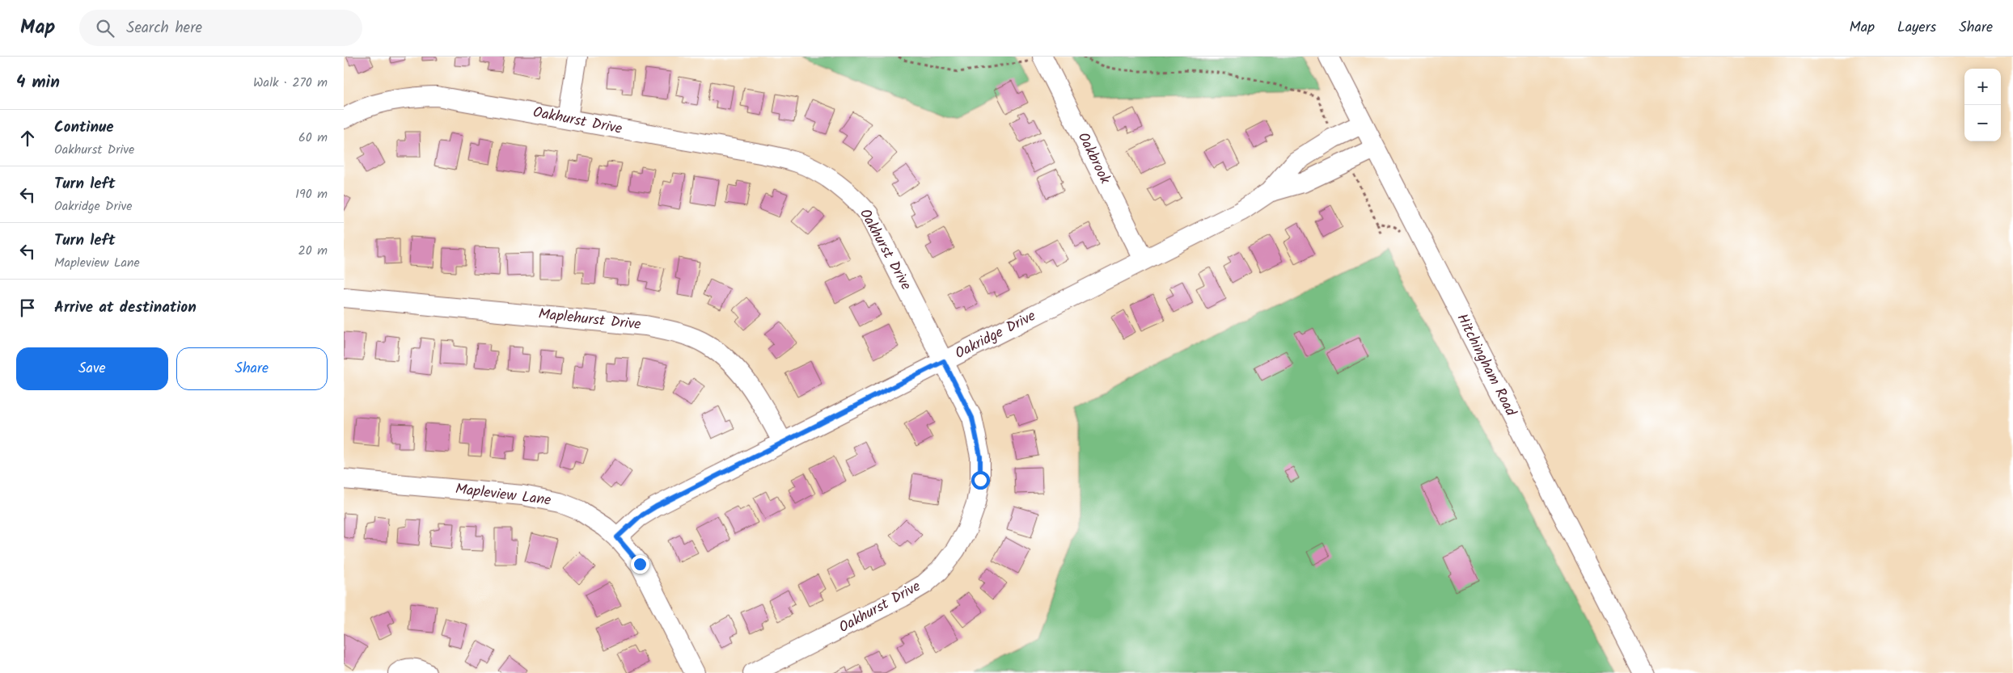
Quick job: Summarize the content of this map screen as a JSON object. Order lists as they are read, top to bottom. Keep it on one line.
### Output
{"streets":{"street":["Oakhurst Drive","Oakbrook","Maplehurst Drive","Oakridge Drive","Hitchingham Road","Mapleview Lane"]},"crossings":[["Oakhurst Drive","Oakridge Drive"],["Oakbrook","Oakridge Drive"],["Maplehurst Drive","Oakridge Drive"],["Oakridge Drive","Hitchingham Road"],["Oakridge Drive","Mapleview Lane"]],"page":{"header":"Map","search":"Search here","nav":["Map","Layers","Share"],"heading":["4 min","Walk · 270 m"],"map_buttons":["+","−"],"list":[["Continue","Oakhurst Drive","60 m"],["Turn left","Oakridge Drive","190 m"],["Turn left","Mapleview Lane","20 m"],"Arrive at destination"],"buttons":["Save","Share"]}}
